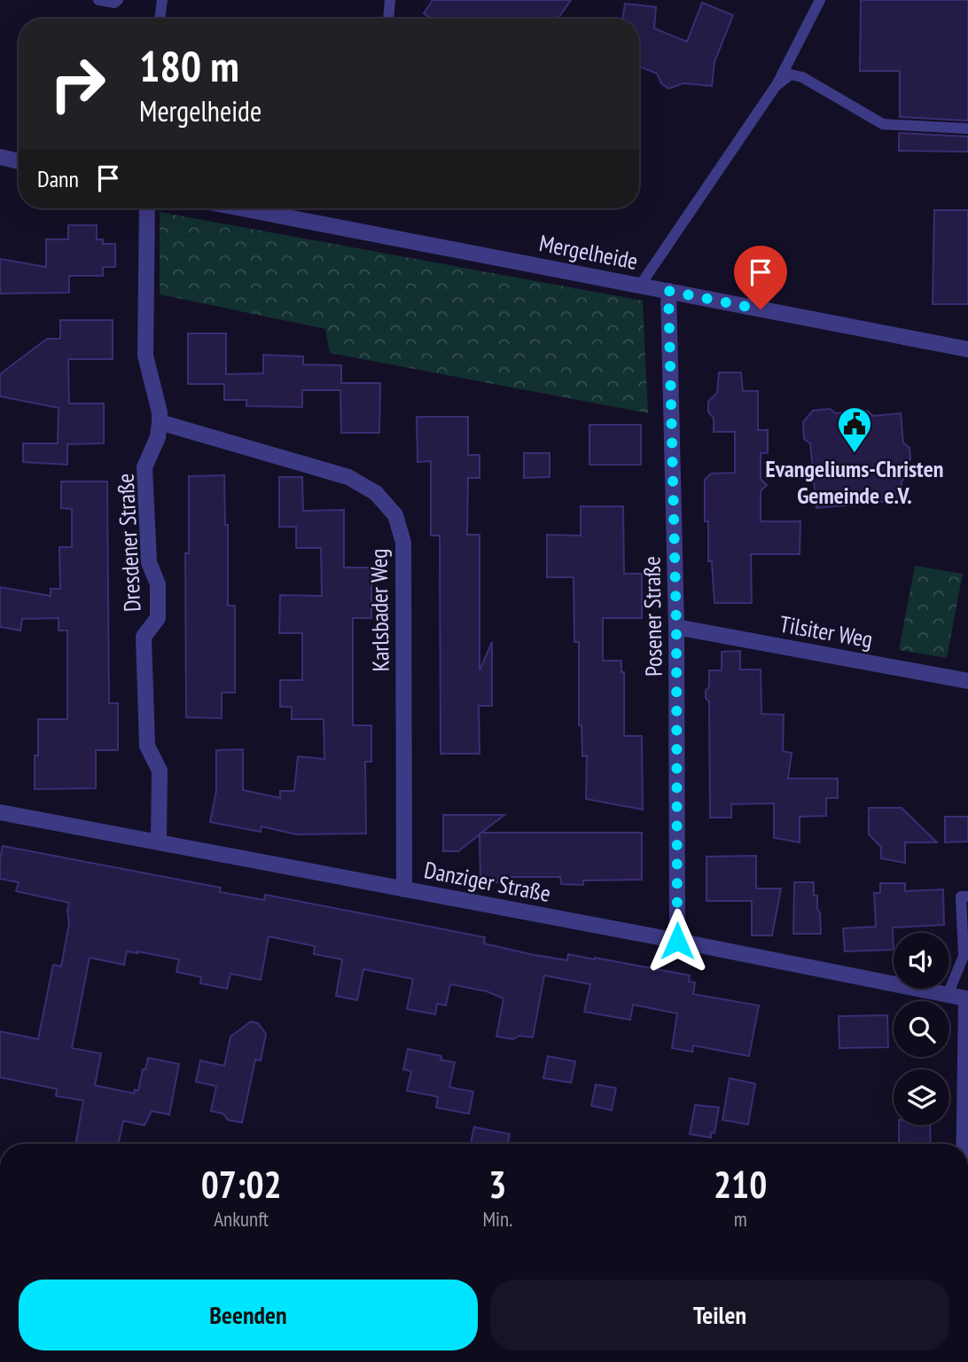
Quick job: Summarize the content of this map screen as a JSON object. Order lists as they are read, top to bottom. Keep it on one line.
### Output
{"streets":{"street":["Mergelheide","Dresdener Straße","Karlsbader Weg","Posener Straße","Tilsiter Weg","Danziger Straße"]},"crossings":[["Mergelheide","Posener Straße"],["Dresdener Straße","Karlsbader Weg"],["Dresdener Straße","Danziger Straße"],["Karlsbader Weg","Danziger Straße"],["Posener Straße","Tilsiter Weg"],["Posener Straße","Danziger Straße"]],"places":{"public building":["Evangeliums-Christen Gemeinde e.V."]},"page":{"turn":["180 m","Mergelheide"],"then":"Dann","eta":["07:02","Ankunft","3","Min.","210","m"],"buttons":["Beenden","Teilen"]}}
